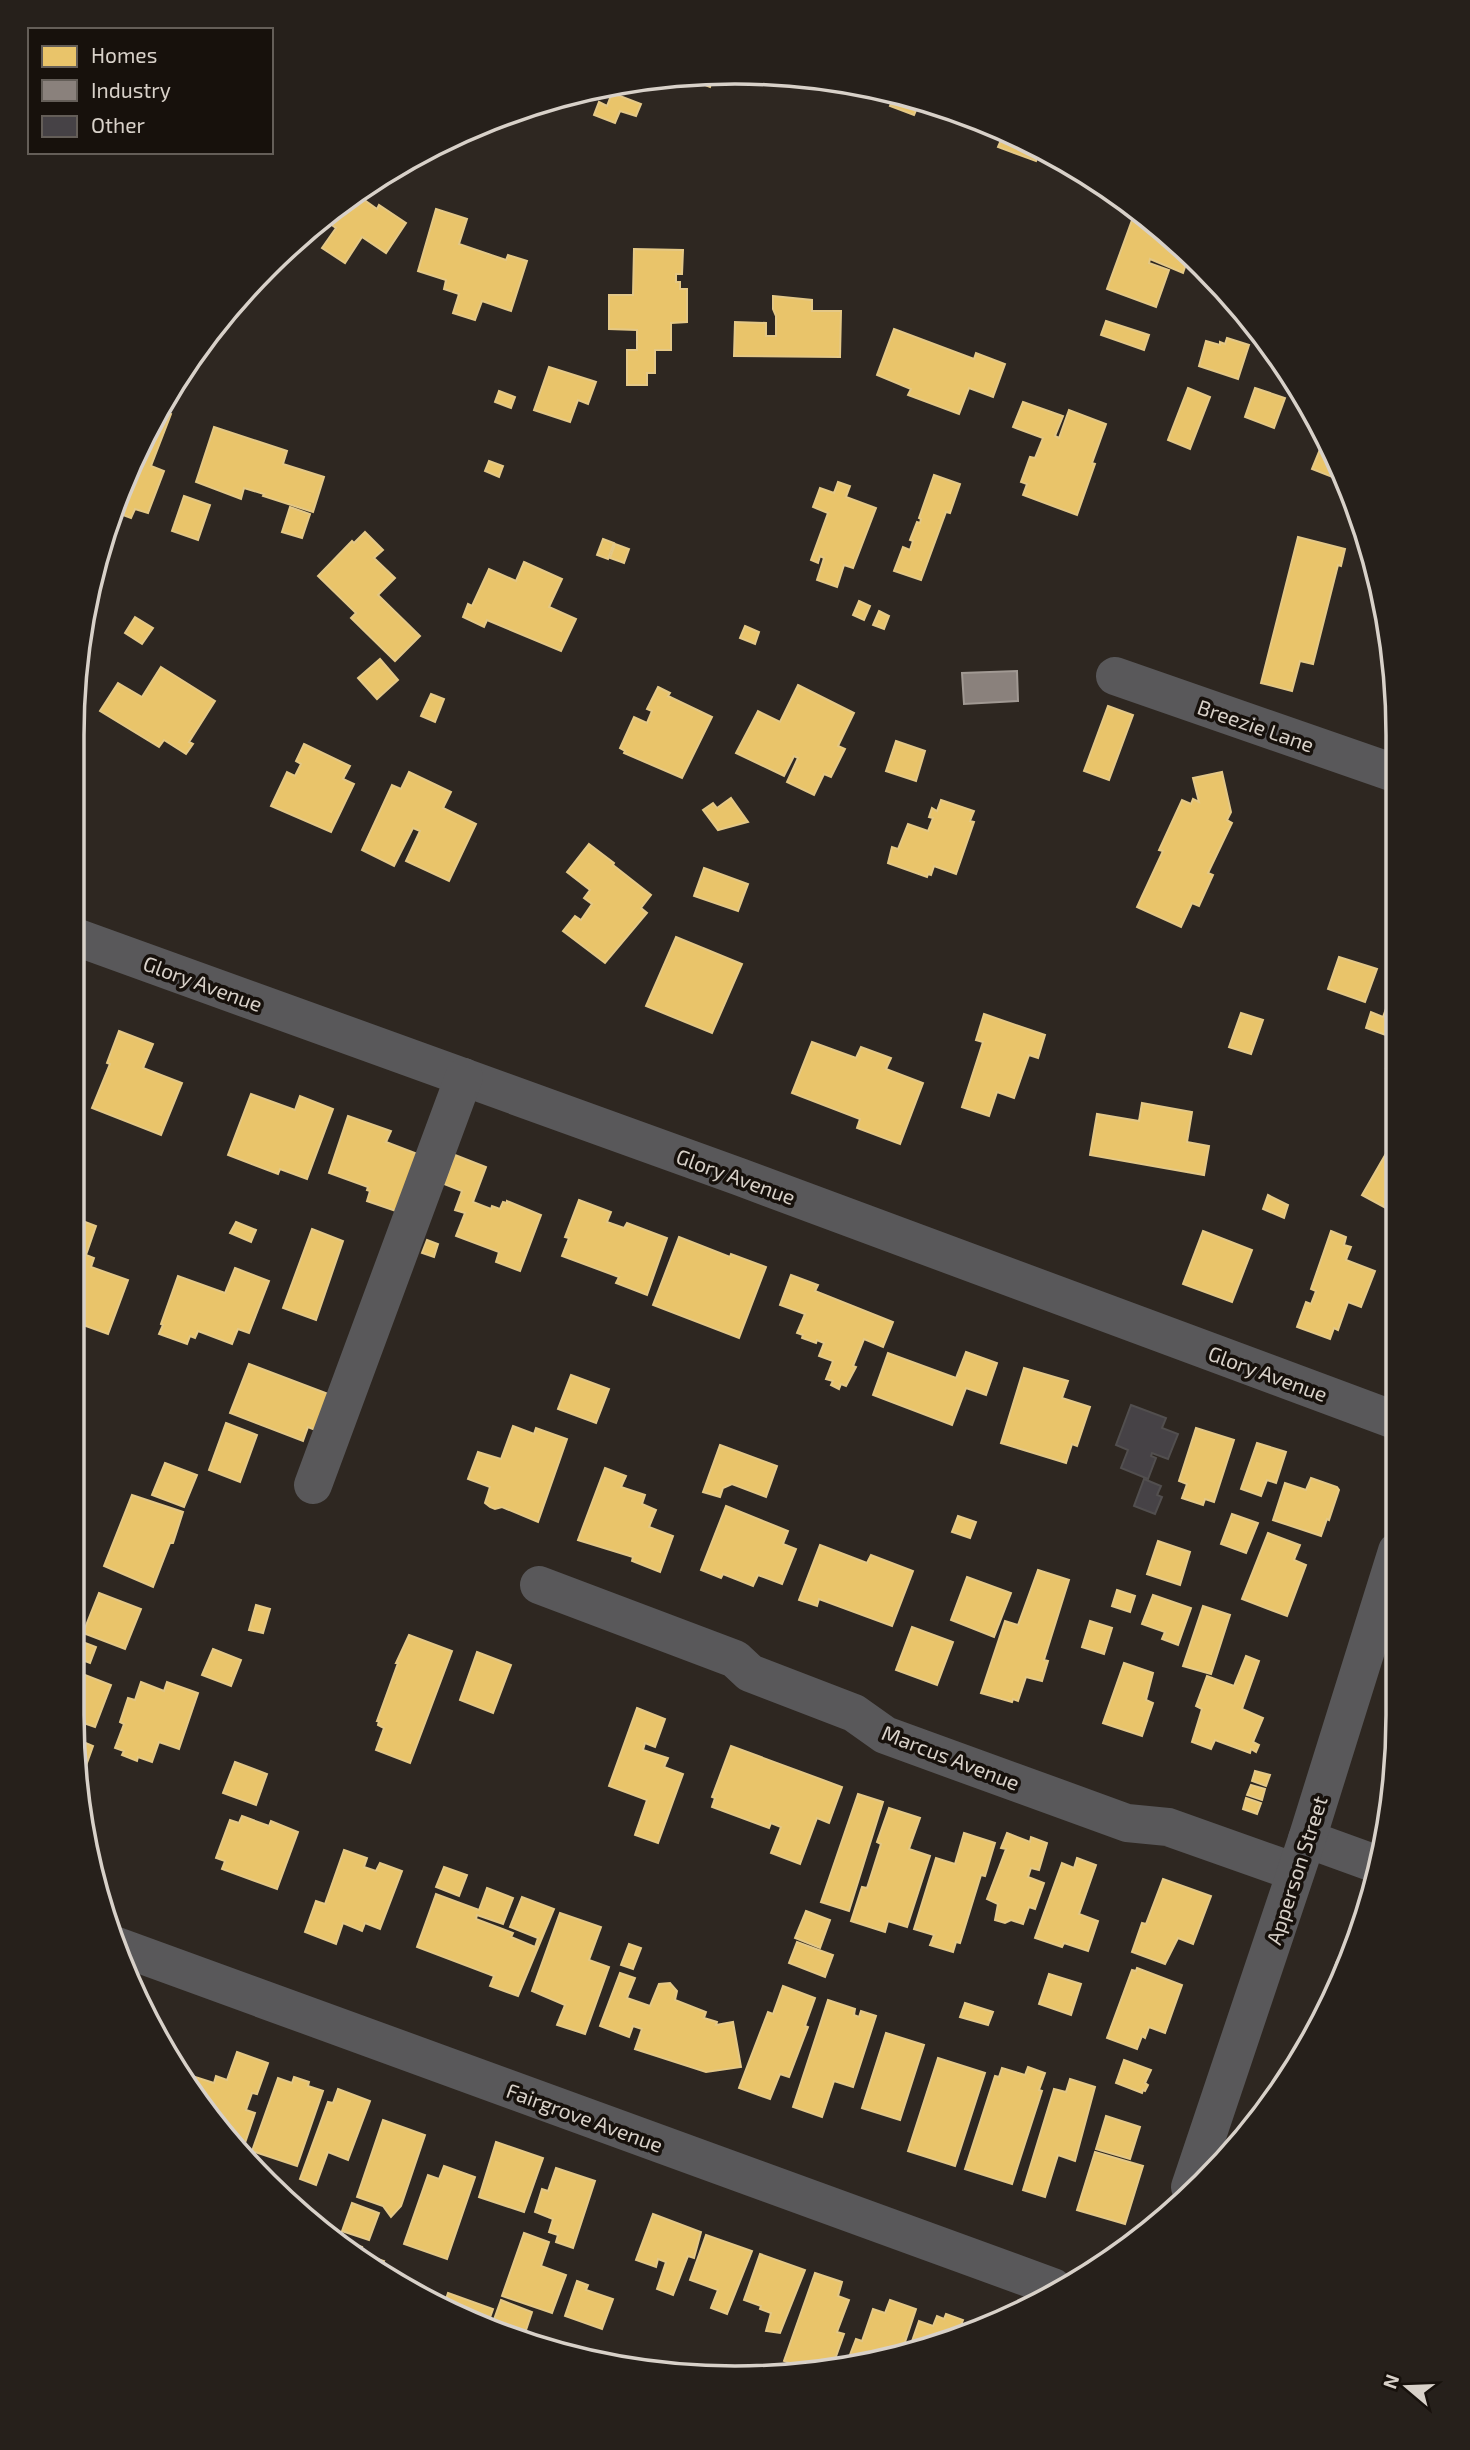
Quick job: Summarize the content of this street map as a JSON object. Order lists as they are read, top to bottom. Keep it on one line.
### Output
{"streets":{"street":["Breezie Lane","Glory Avenue","Marcus Avenue","Apperson Street","Fairgrove Avenue"]},"crossings":[["Marcus Avenue","Apperson Street"]],"legend":["Homes","Industry","Other"],"north":"left"}
